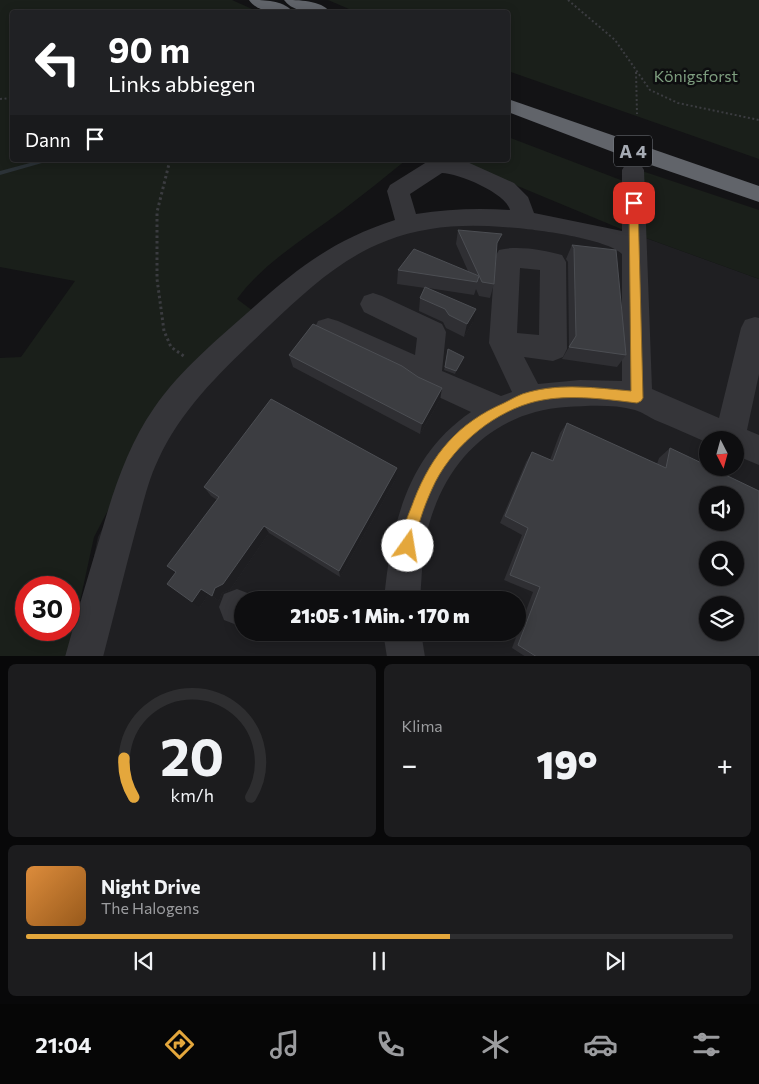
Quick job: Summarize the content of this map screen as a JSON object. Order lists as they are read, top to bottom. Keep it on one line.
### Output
{"streets":{"highway":["A 4"]},"parks":["Königsforst"],"north":"bottom","page":{"turn":["90 m","Links abbiegen"],"then":"Dann","limit":"30","trip":"21:05 · 1 Min. · 170 m","tile":"Klima","heat":["−","19°","+"],"song":["Night Drive","The Halogens"],"tabs":"21:04","gauge":["20","km/h"]}}
